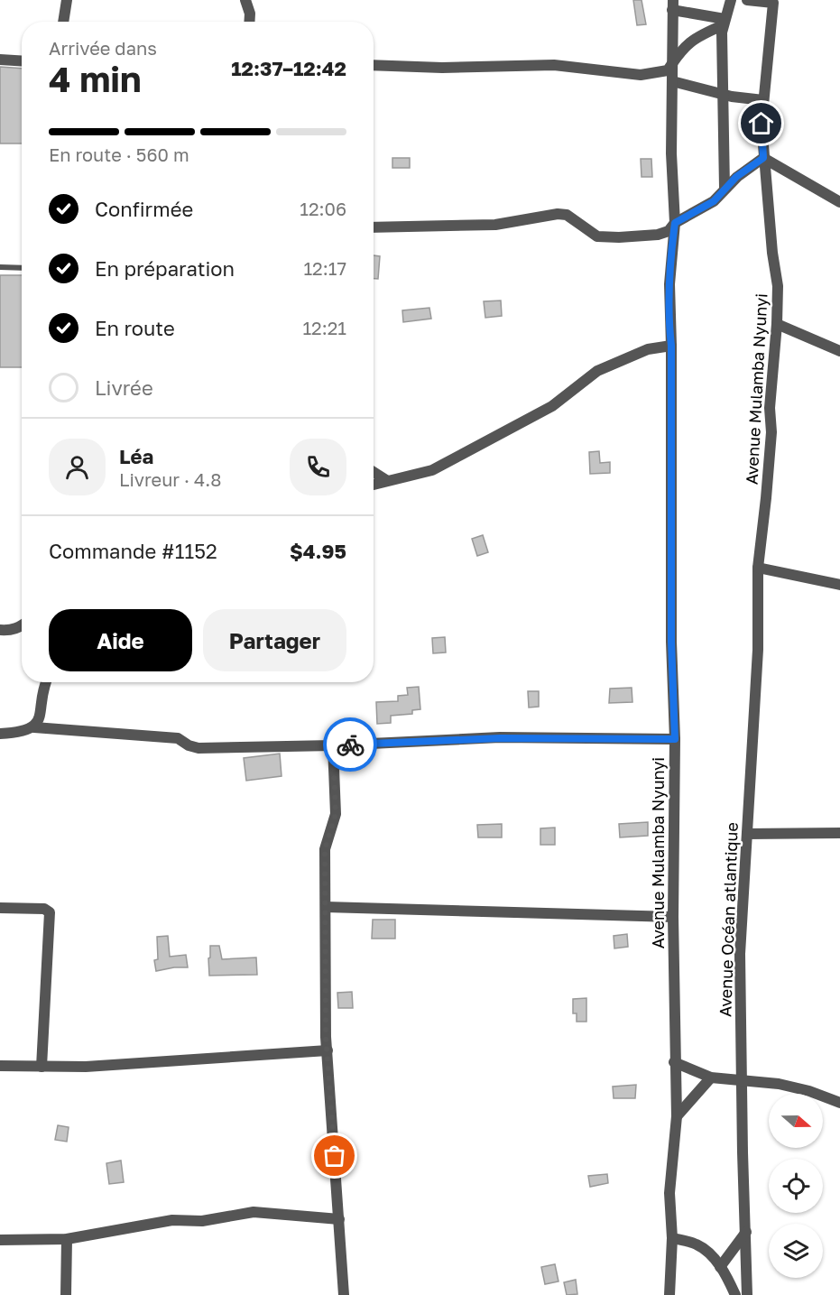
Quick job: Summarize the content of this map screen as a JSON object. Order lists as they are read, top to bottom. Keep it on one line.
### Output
{"streets":{"street":["Avenue Mulamba Nyunyi","Avenue Océan atlantique"]},"crossings":[["Avenue Mulamba Nyunyi","Avenue Océan atlantique"]],"north":"right","page":{"heading":["4 min","Arrivée dans","12:37–12:42"],"panel":["Léa","Livreur · 4.8","Commande #1152","$4.95"],"bar":"En route · 560 m","list":[["Confirmée","12:06"],["En préparation","12:17"],["En route","12:21"],"Livrée"],"buttons":["Aide","Partager"]}}
